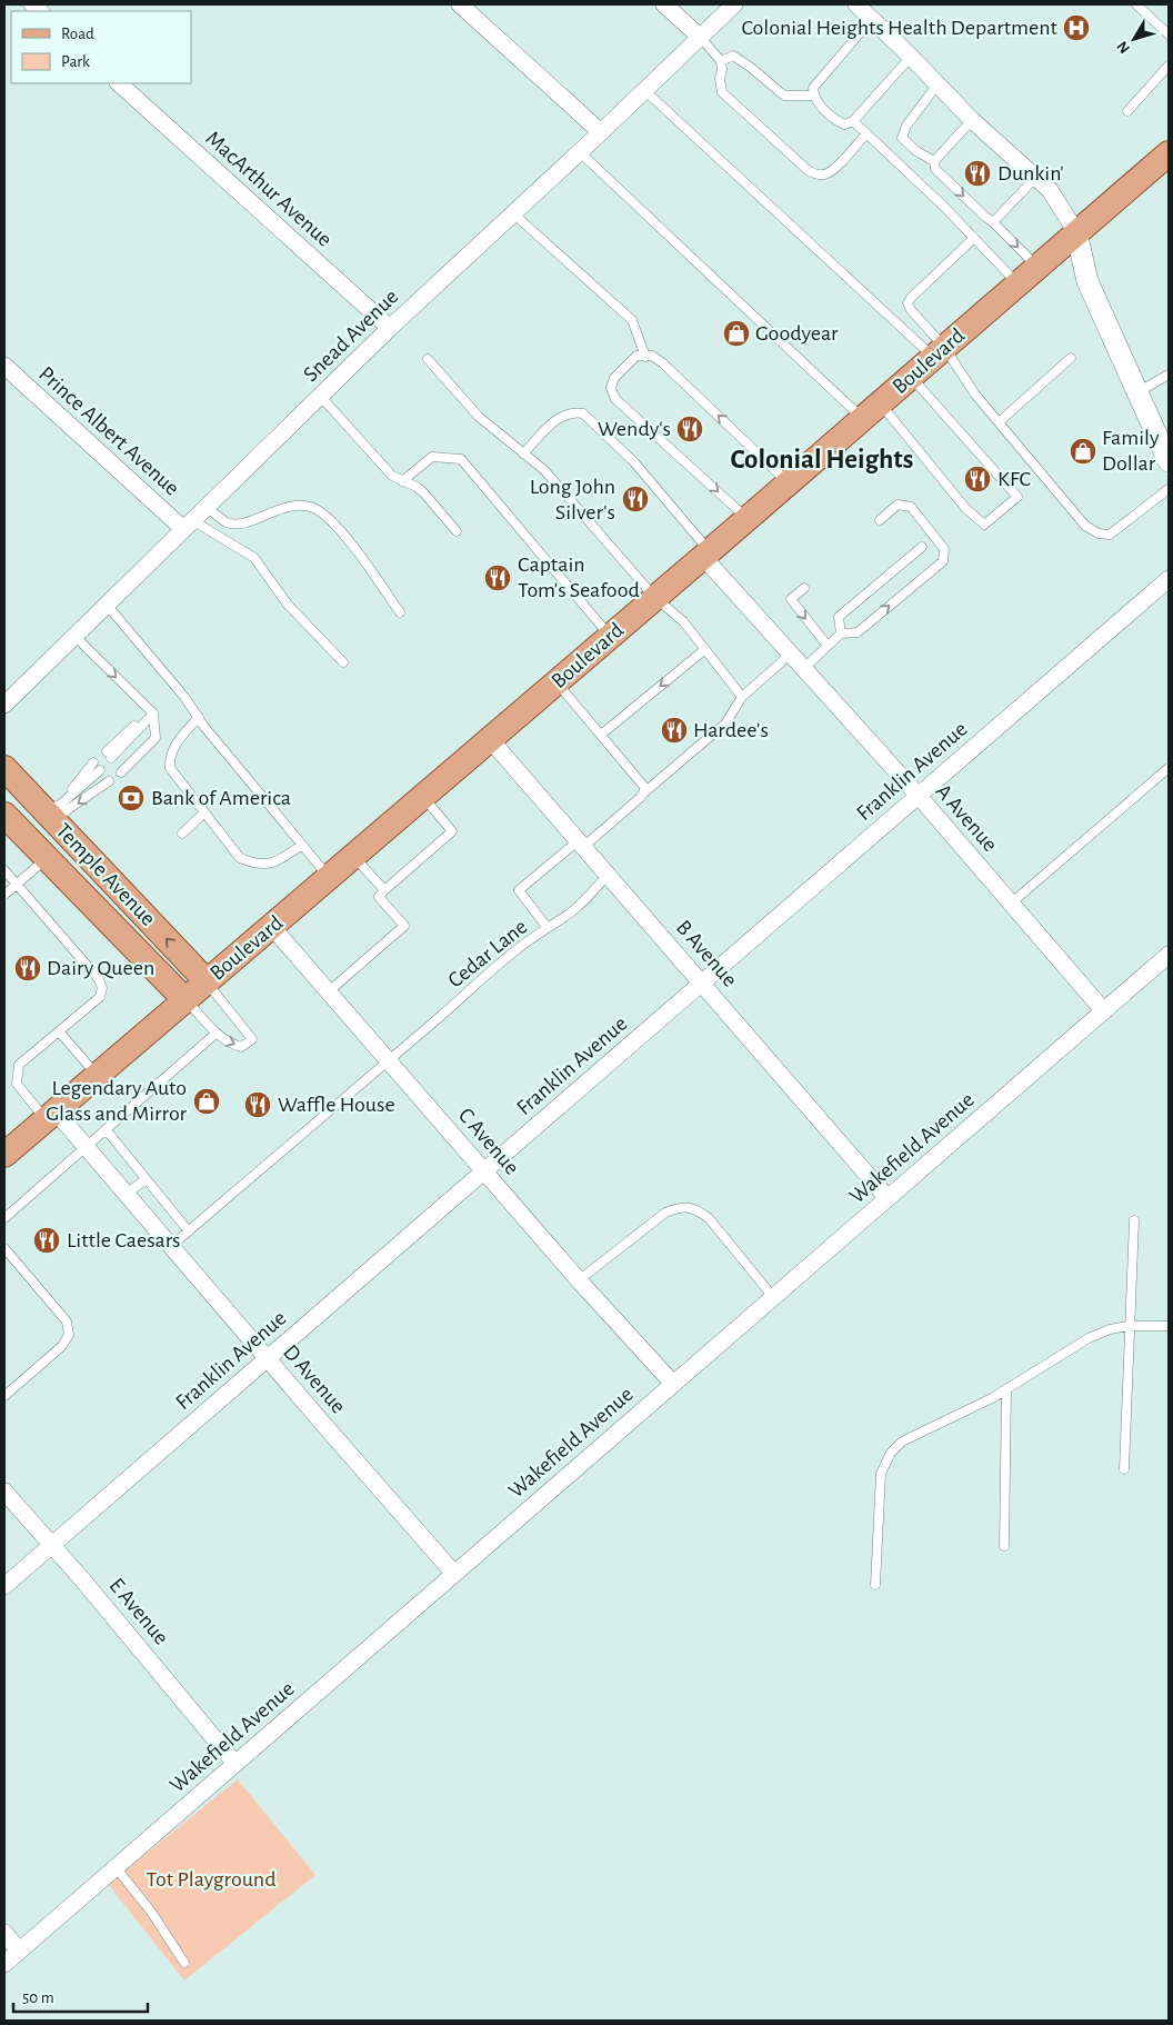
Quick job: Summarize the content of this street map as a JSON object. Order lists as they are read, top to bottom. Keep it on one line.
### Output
{"streets":{"main road":["Boulevard","Temple Avenue"],"street":["MacArthur Avenue","Snead Avenue","Prince Albert Avenue","Franklin Avenue","A Avenue","B Avenue","C Avenue","Wakefield Avenue","D Avenue","E Avenue"],"lane":["Cedar Lane"]},"crossings":[["MacArthur Avenue","Snead Avenue"],["Snead Avenue","Prince Albert Avenue"],["Boulevard","A Avenue"],["Boulevard","Temple Avenue"],["Boulevard","B Avenue"],["Boulevard","C Avenue"],["Boulevard","D Avenue"],["Franklin Avenue","A Avenue"],["Franklin Avenue","B Avenue"],["Franklin Avenue","C Avenue"],["Franklin Avenue","D Avenue"],["Franklin Avenue","E Avenue"],["A Avenue","Wakefield Avenue"],["Cedar Lane","B Avenue"],["Cedar Lane","C Avenue"],["Cedar Lane","D Avenue"],["B Avenue","Wakefield Avenue"],["C Avenue","Wakefield Avenue"],["Wakefield Avenue","D Avenue"],["Wakefield Avenue","E Avenue"]],"districts":["Colonial Heights"],"parks":["Tot Playground"],"places":{"hospital":["Colonial Heights Health Department"],"restaurant":["Dunkin'","Wendy's","KFC","Long John Silver's","Captain Tom's Seafood","Hardee's","Dairy Queen","Waffle House","Little Caesars"],"shop":["Goodyear","Family Dollar","Legendary Auto Glass and Mirror"],"bank":["Bank of America"]},"legend":["Road","Park"],"scale_bar":"50 m","north":"bottom left"}
